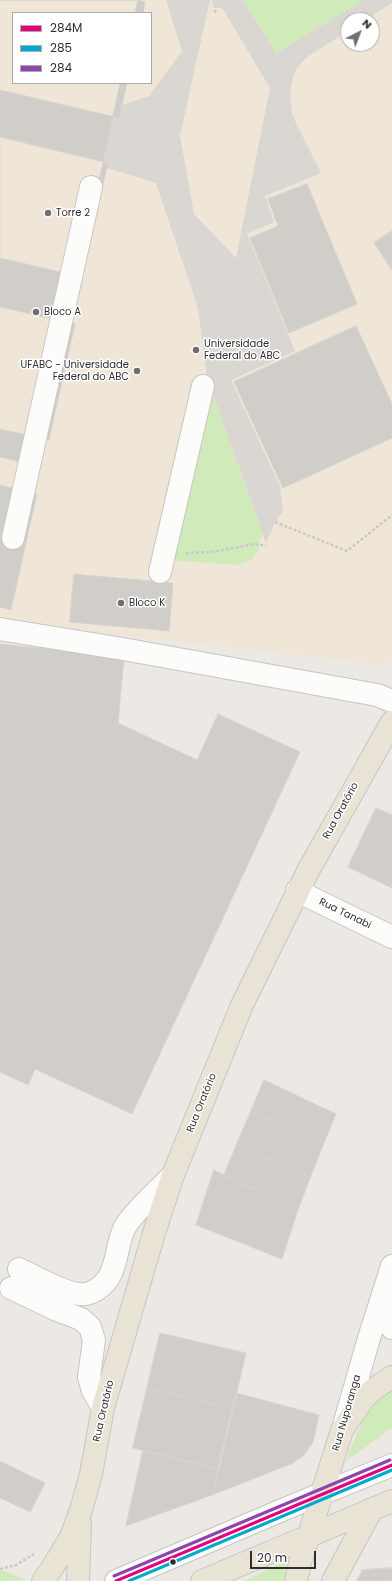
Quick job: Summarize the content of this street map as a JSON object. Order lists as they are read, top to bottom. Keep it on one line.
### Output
{"streets":{"main road":["Rua Oratório","Rua Nuporanga"],"street":["Rua Tanabi"]},"crossings":[["Rua Oratório","Rua Tanabi"]],"places":["Torre 2","Bloco A","Universidade Federal do ABC","UFABC - Universidade Federal do ABC","Bloco K"],"lines":["transit line 284","transit line 284M","transit line 285"],"legend":["284M","285","284"],"scale_bar":"20 m","north":"top right"}
